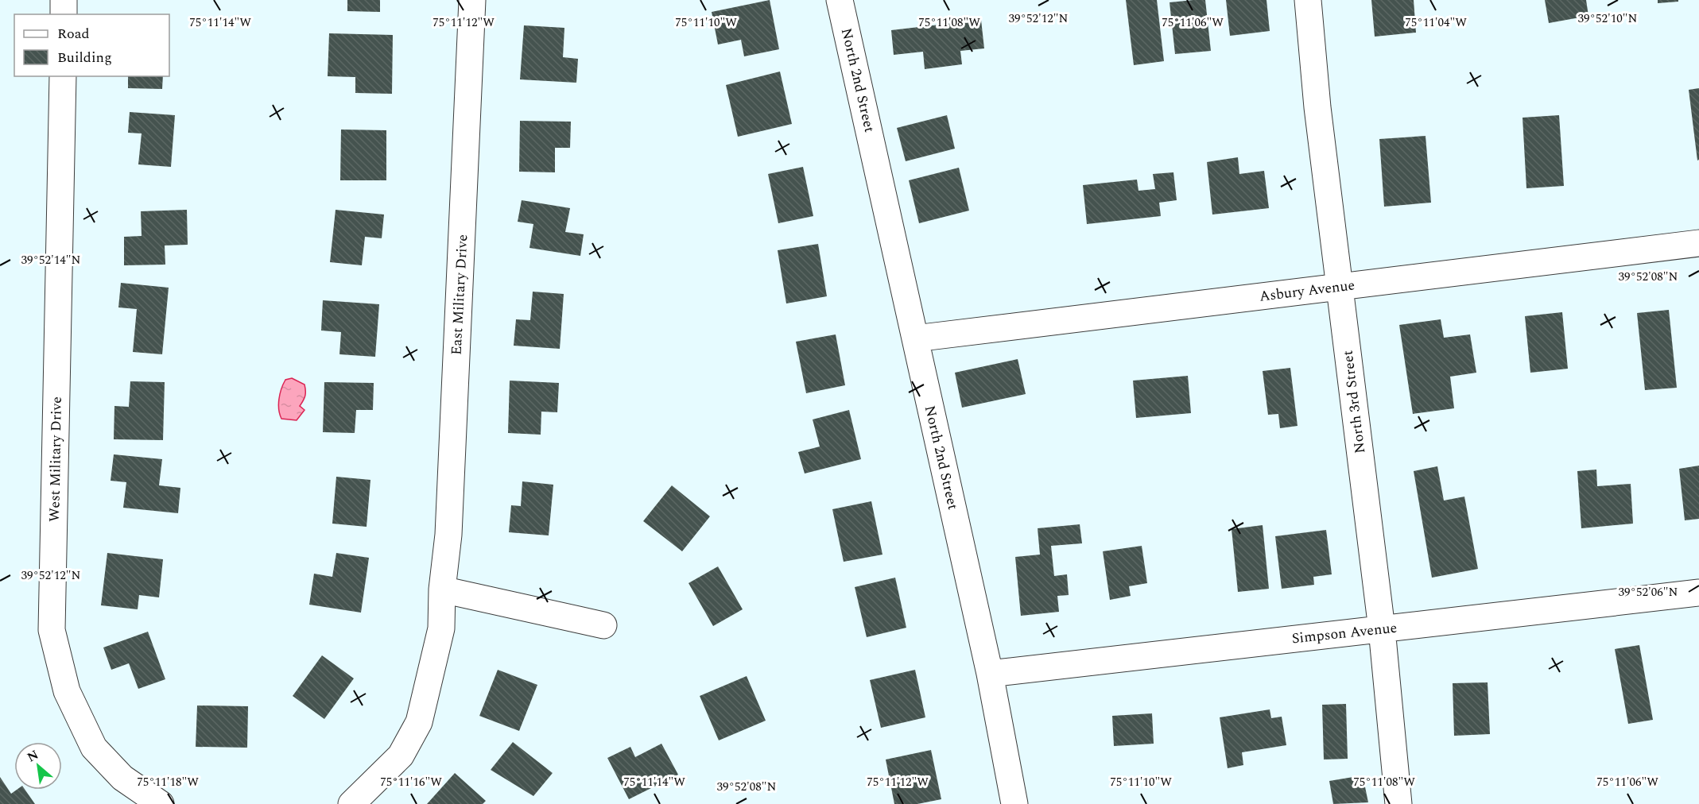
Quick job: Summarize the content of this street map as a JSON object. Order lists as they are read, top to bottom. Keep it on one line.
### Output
{"streets":{"street":["North 2nd Street","Asbury Avenue","East Military Drive","North 3rd Street","West Military Drive","Simpson Avenue"]},"crossings":[["North 2nd Street","Asbury Avenue"],["North 2nd Street","Simpson Avenue"],["Asbury Avenue","North 3rd Street"],["North 3rd Street","Simpson Avenue"]],"legend":["Road","Building"],"north":"top left","coordinates":["39°52'12\"N","39°52'10\"N","75°11'14\"W","75°11'12\"W","75°11'10\"W","75°11'08\"W","75°11'06\"W","75°11'04\"W","39°52'14\"N","39°52'08\"N","39°52'06\"N","75°11'18\"W","75°11'16\"W"]}
